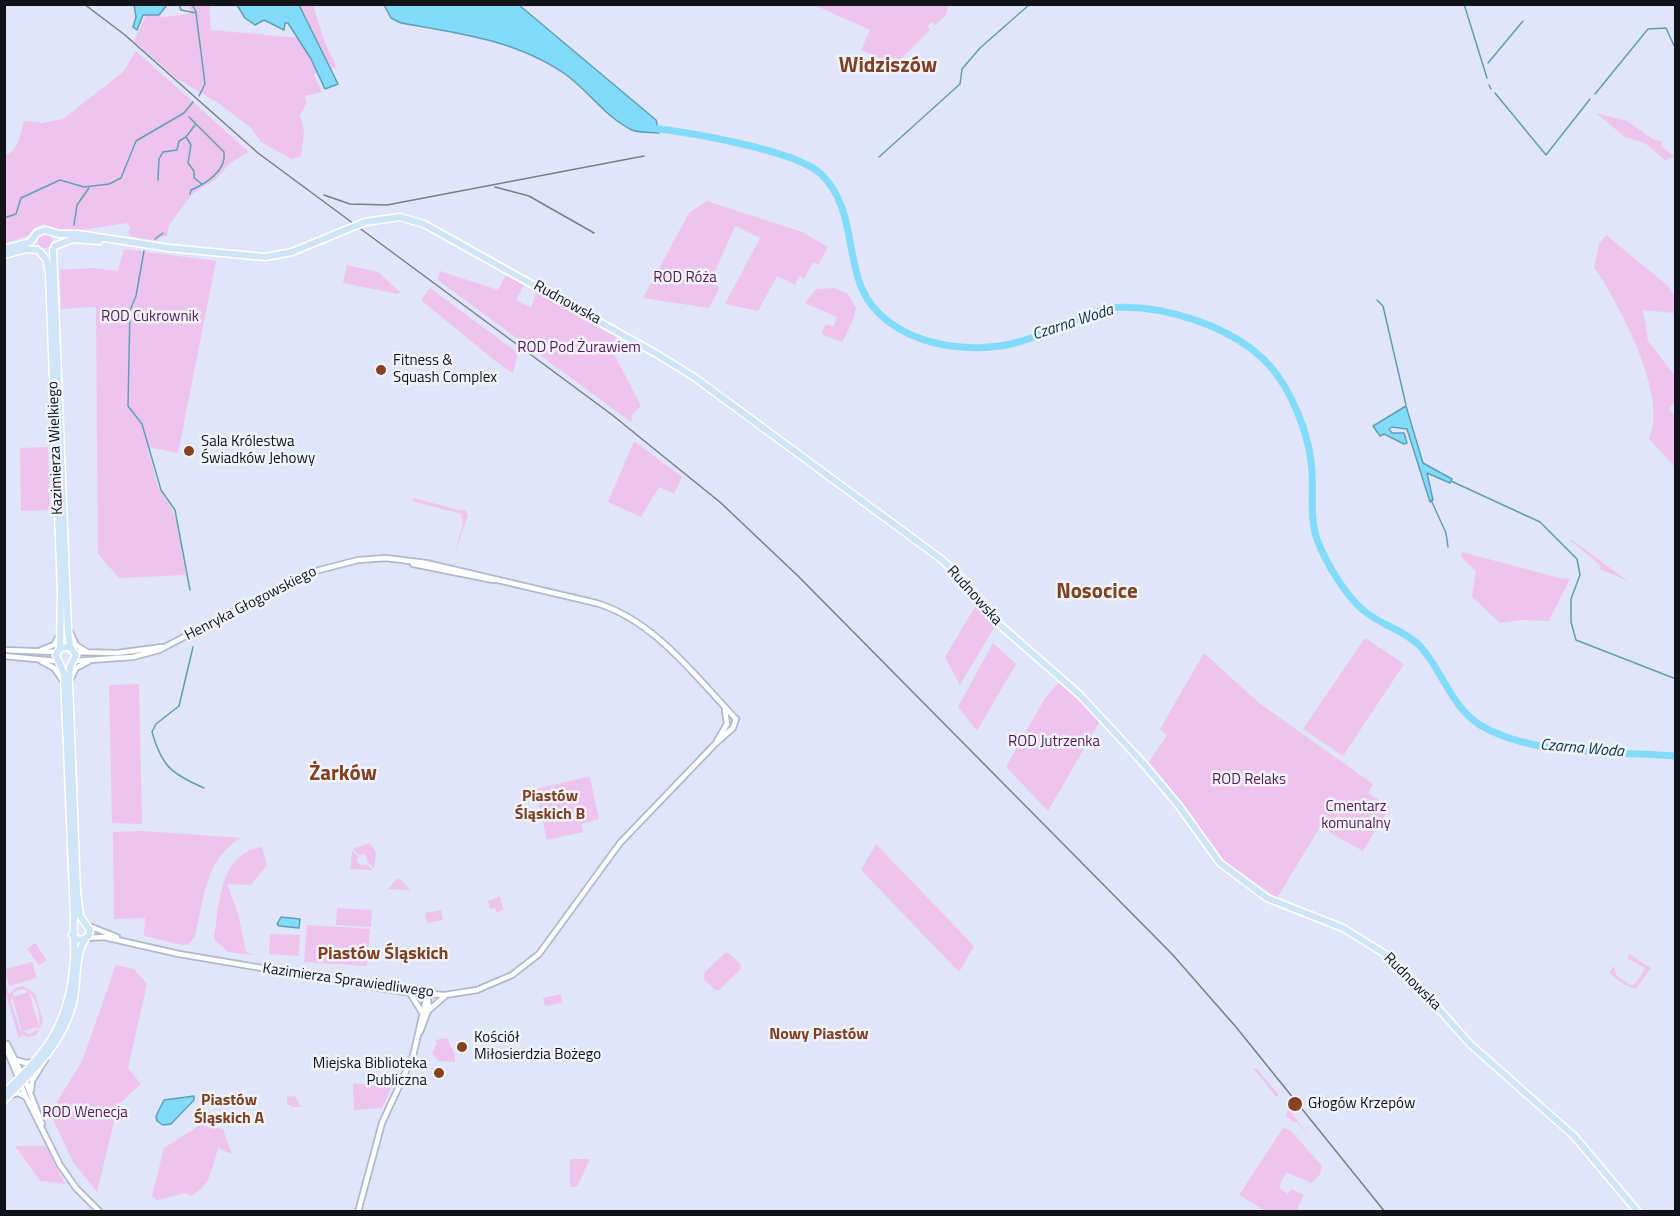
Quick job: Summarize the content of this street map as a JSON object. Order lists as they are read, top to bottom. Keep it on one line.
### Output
{"streets":{"main road":["Rudnowska","Kazimierza Wielkiego"],"street":["Henryka Głogowskiego","Kazimierza Sprawiedliwego"]},"crossings":[["Rudnowska","Kazimierza Wielkiego"],["Kazimierza Wielkiego","Henryka Głogowskiego"],["Henryka Głogowskiego","Kazimierza Sprawiedliwego"]],"districts":["Widziszów","Nosocice","Żarków","Piastów Śląskich B","Piastów Śląskich","Nowy Piastów","Piastów Śląskich A"],"water":["Czarna Woda"],"parks":["ROD Róża","ROD Cukrownik","ROD Pod Żurawiem","ROD Jutrzenka","ROD Relaks","Cmentarz komunalny","ROD Wenecja"],"places":["Fitness & Squash Complex","Sala Królestwa Świadków Jehowy","Kościół Miłosierdzia Bożego","Miejska Biblioteka Publiczna","Głogów Krzepów"]}
